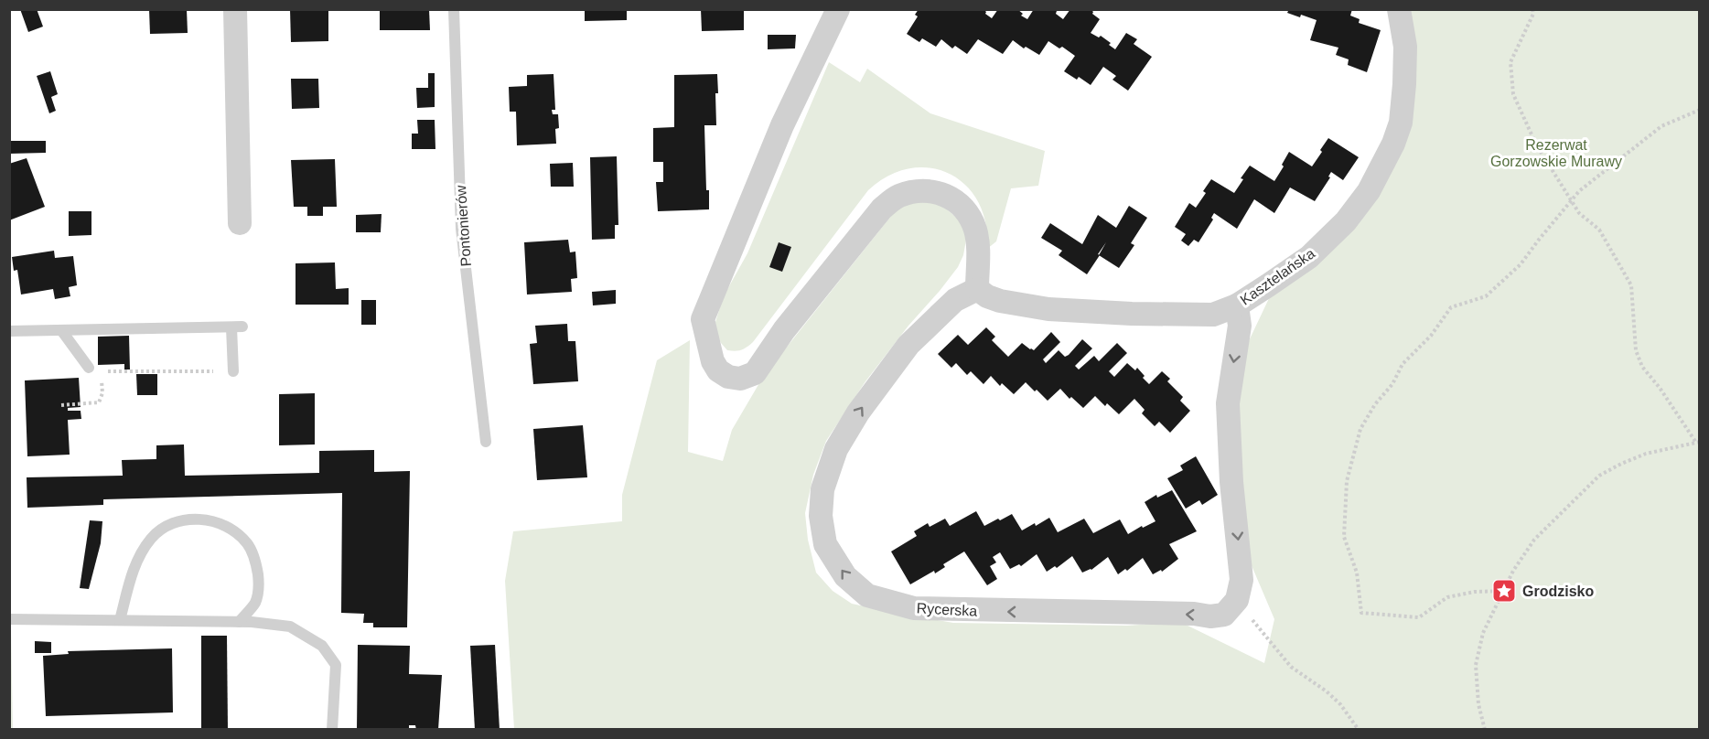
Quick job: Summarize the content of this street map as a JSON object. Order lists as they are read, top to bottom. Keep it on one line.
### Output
{"streets":{"street":["Kasztelańska","Rycerska"],"lane":["Pontonierów"]},"crossings":[["Kasztelańska","Rycerska"]],"parks":["Rezerwat Gorzowskie Murawy"],"places":{"place":["Grodzisko"]}}
